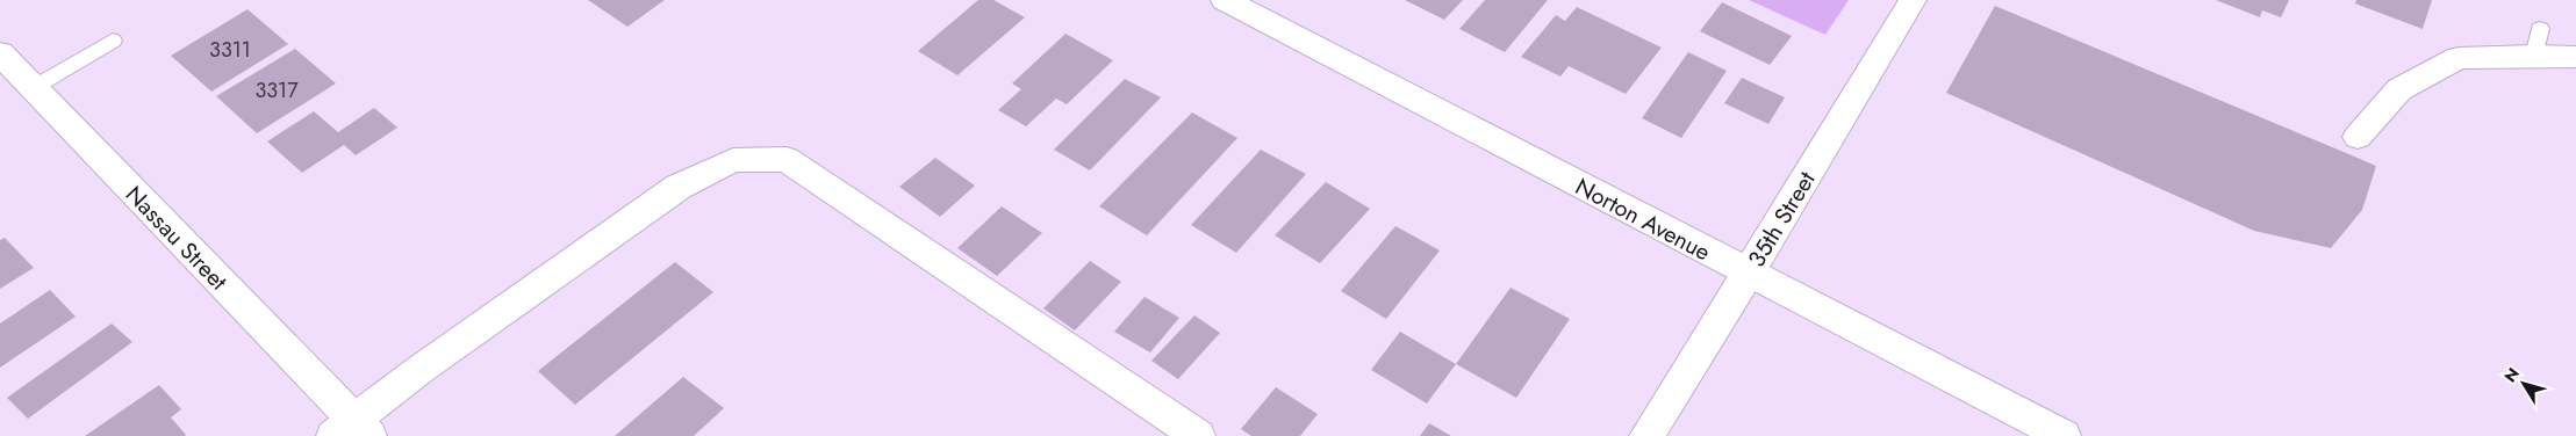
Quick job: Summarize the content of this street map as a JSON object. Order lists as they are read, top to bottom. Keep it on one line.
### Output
{"streets":{"street":["Norton Avenue","35th Street","Nassau Street"]},"crossings":[["Norton Avenue","35th Street"]],"house_numbers":["3311","3317"],"north":"top left"}
